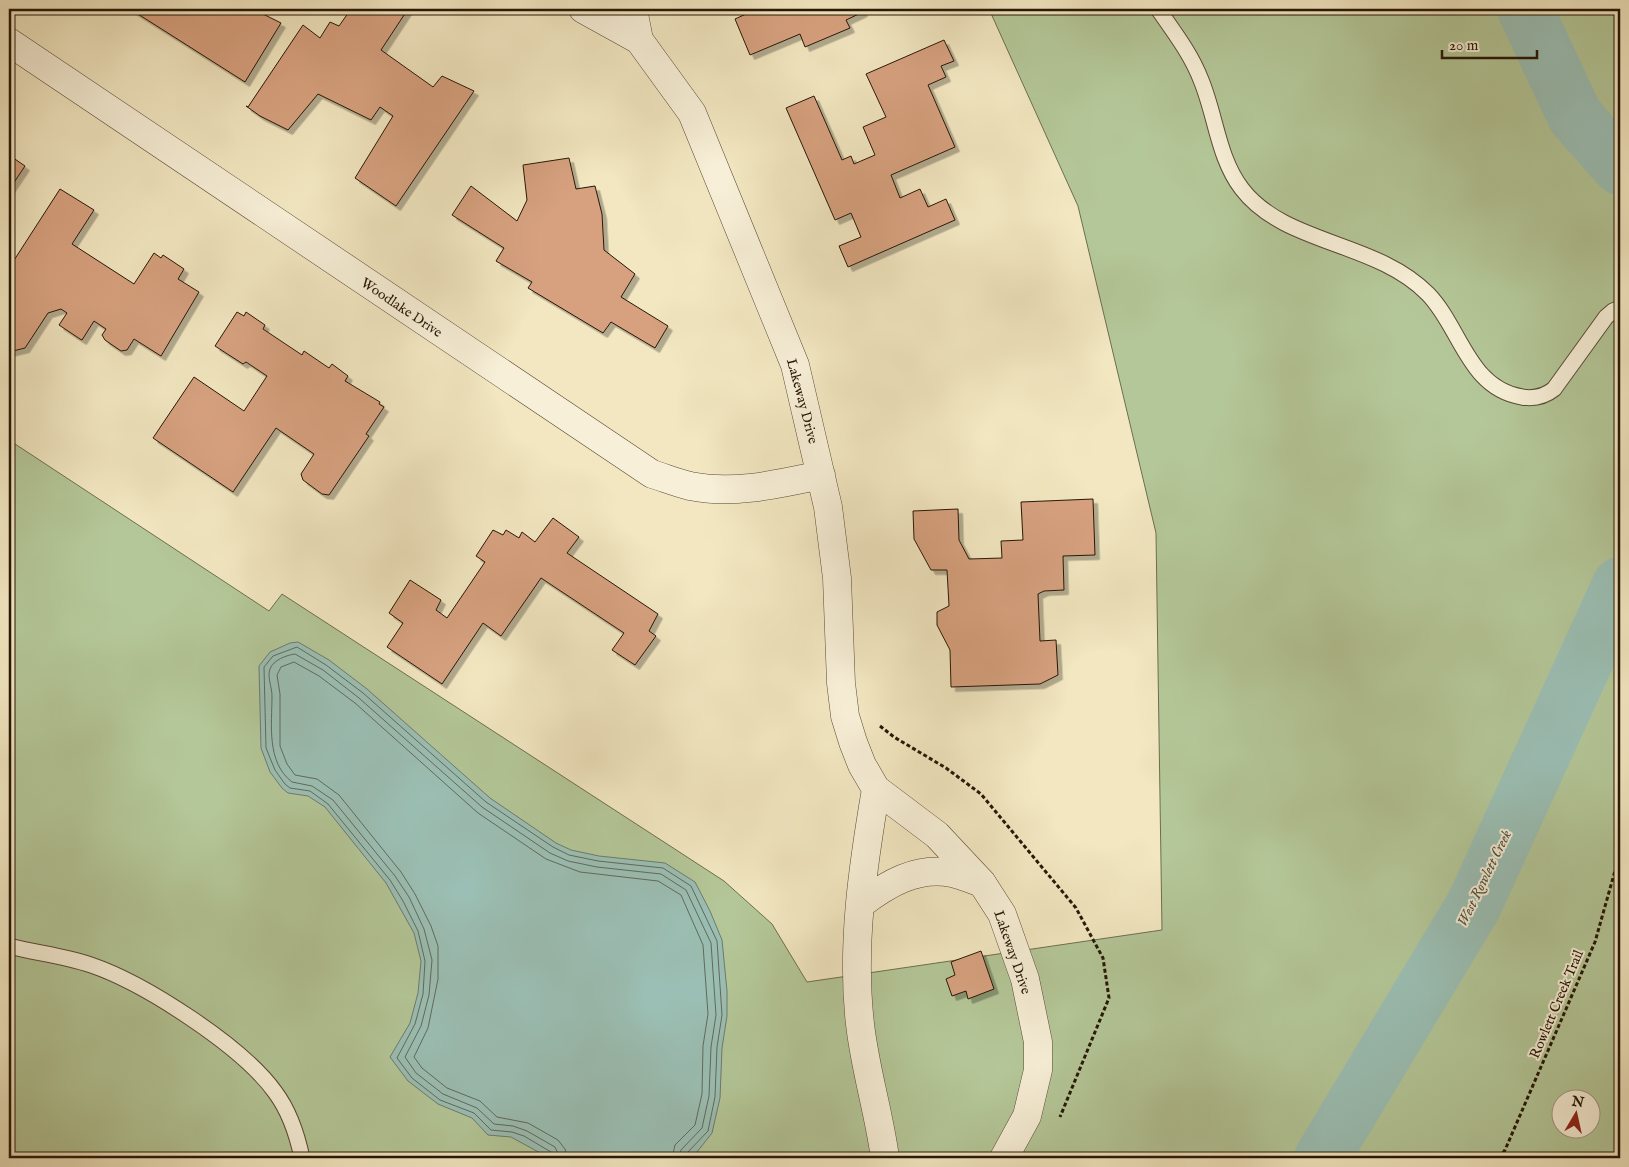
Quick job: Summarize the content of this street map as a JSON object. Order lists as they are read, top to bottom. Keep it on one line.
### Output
{"streets":{"street":["Woodlake Drive","Lakeway Drive"],"path":["Rowlett Creek Trail"]},"crossings":[["Woodlake Drive","Lakeway Drive"]],"water":["West Rowlett Creek"],"scale_bar":"20 m","north":"top"}
